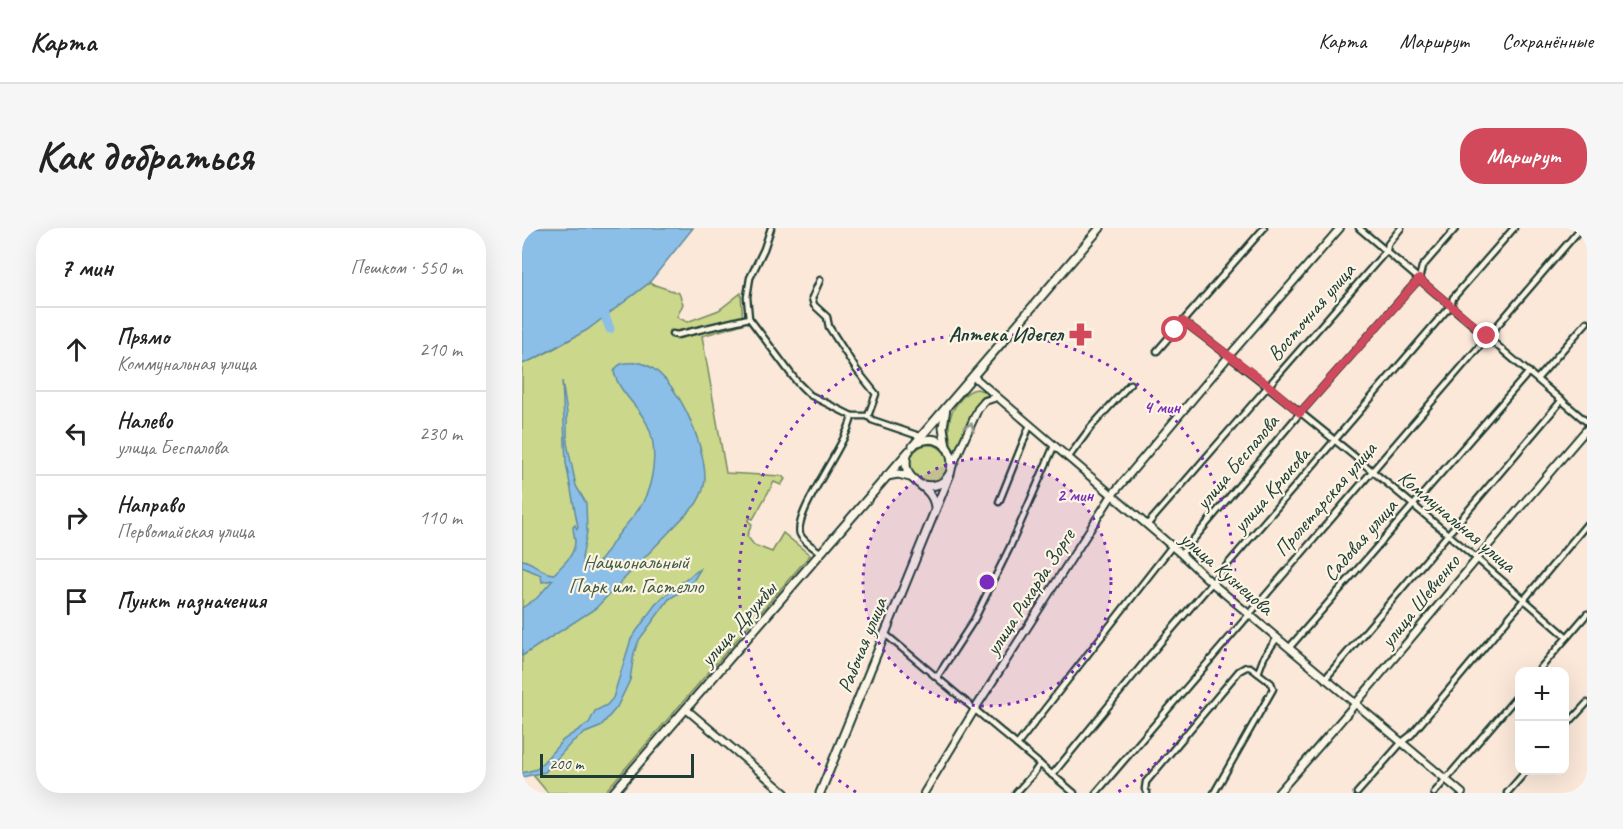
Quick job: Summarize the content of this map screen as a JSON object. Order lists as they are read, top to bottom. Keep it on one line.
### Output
{"streets":{"main road":["улица Дружбы","Рабочая улица"],"street":["Восточная улица","улица Беспалова","улица Крюкова","Пролетарская улица","Коммунальная улица","Садовая улица","улица Кузнецова","улица Рихарда Зорге","улица Шевченко"]},"crossings":[["Восточная улица","Коммунальная улица"],["Восточная улица","улица Кузнецова"],["улица Беспалова","Коммунальная улица"],["улица Беспалова","улица Кузнецова"],["улица Крюкова","Коммунальная улица"],["улица Крюкова","улица Кузнецова"],["Пролетарская улица","Коммунальная улица"],["Пролетарская улица","улица Кузнецова"],["Коммунальная улица","Садовая улица"],["Коммунальная улица","улица Рихарда Зорге"],["Коммунальная улица","улица Шевченко"],["Садовая улица","улица Кузнецова"],["улица Кузнецова","улица Рихарда Зорге"],["улица Кузнецова","улица Шевченко"],["улица Дружбы","Рабочая улица"]],"parks":["Национальный Парк им. Гастелло"],"places":{"pharmacy":["Аптека Идегел"]},"scale_bar":"200 m","page":{"header":"Карта","nav":["Карта","Маршрут","Сохранённые"],"buttons":"Маршрут","title":"Как добраться","heading":["7 мин","Пешком · 550 m"],"list":[["Прямо","Коммунальная улица","210 m"],["Налево","улица Беспалова","230 m"],["Направо","Первомайская улица","110 m"],"Пункт назначения"],"map_buttons":["+","−"],"scale":"200 m"},"rings":["4 мин","2 мин"]}
